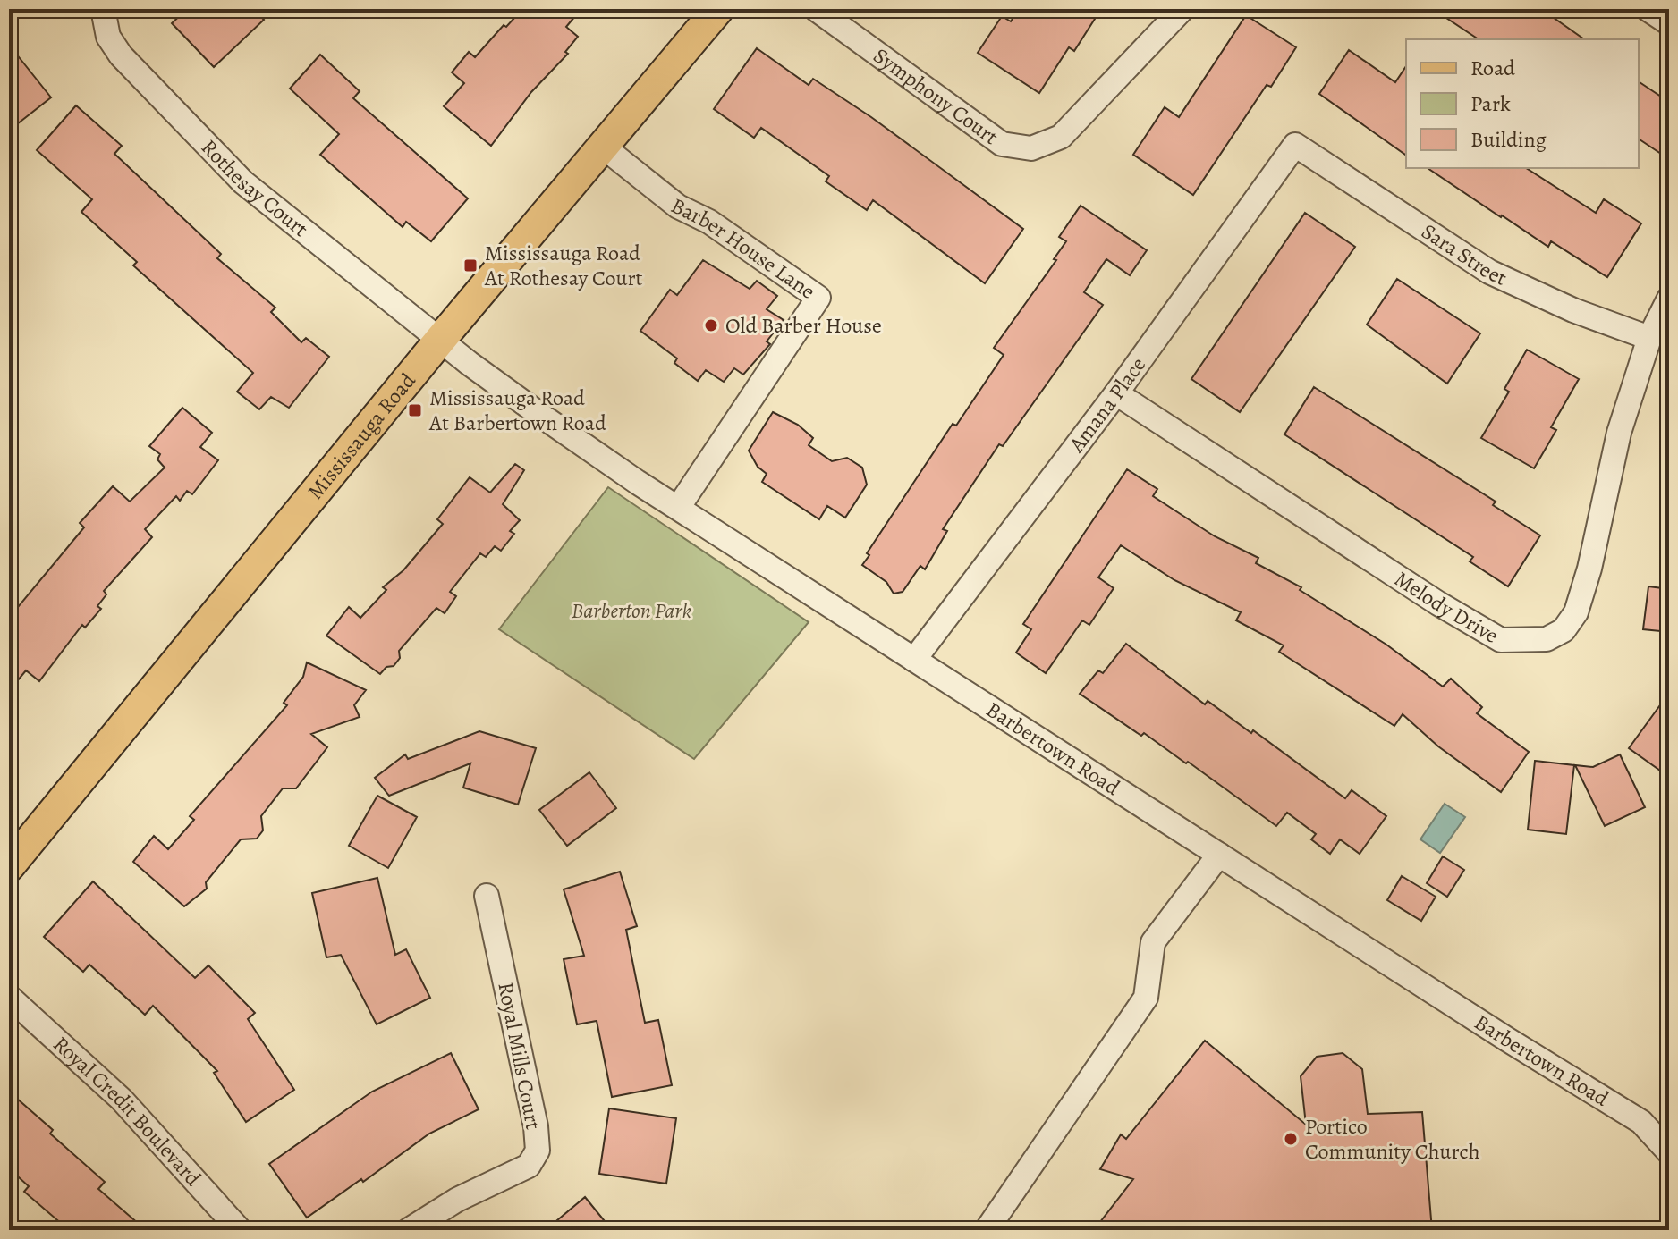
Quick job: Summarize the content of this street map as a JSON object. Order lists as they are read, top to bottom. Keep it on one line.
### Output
{"streets":{"main road":["Mississauga Road"],"street":["Symphony Court","Rothesay Court","Barber House Lane","Sara Street","Amana Place","Melody Drive","Barbertown Road","Royal Mills Court","Royal Credit Boulevard"]},"crossings":[["Rothesay Court","Mississauga Road"],["Rothesay Court","Barbertown Road"],["Barber House Lane","Mississauga Road"],["Barber House Lane","Barbertown Road"],["Sara Street","Amana Place"],["Sara Street","Melody Drive"],["Amana Place","Melody Drive"],["Amana Place","Barbertown Road"],["Mississauga Road","Barbertown Road"]],"parks":["Barberton Park"],"places":{"transit":["Mississauga Road At Rothesay Court","Mississauga Road At Barbertown Road"],"other":["Old Barber House","Portico Community Church"]},"legend":["Road","Park","Building"]}
